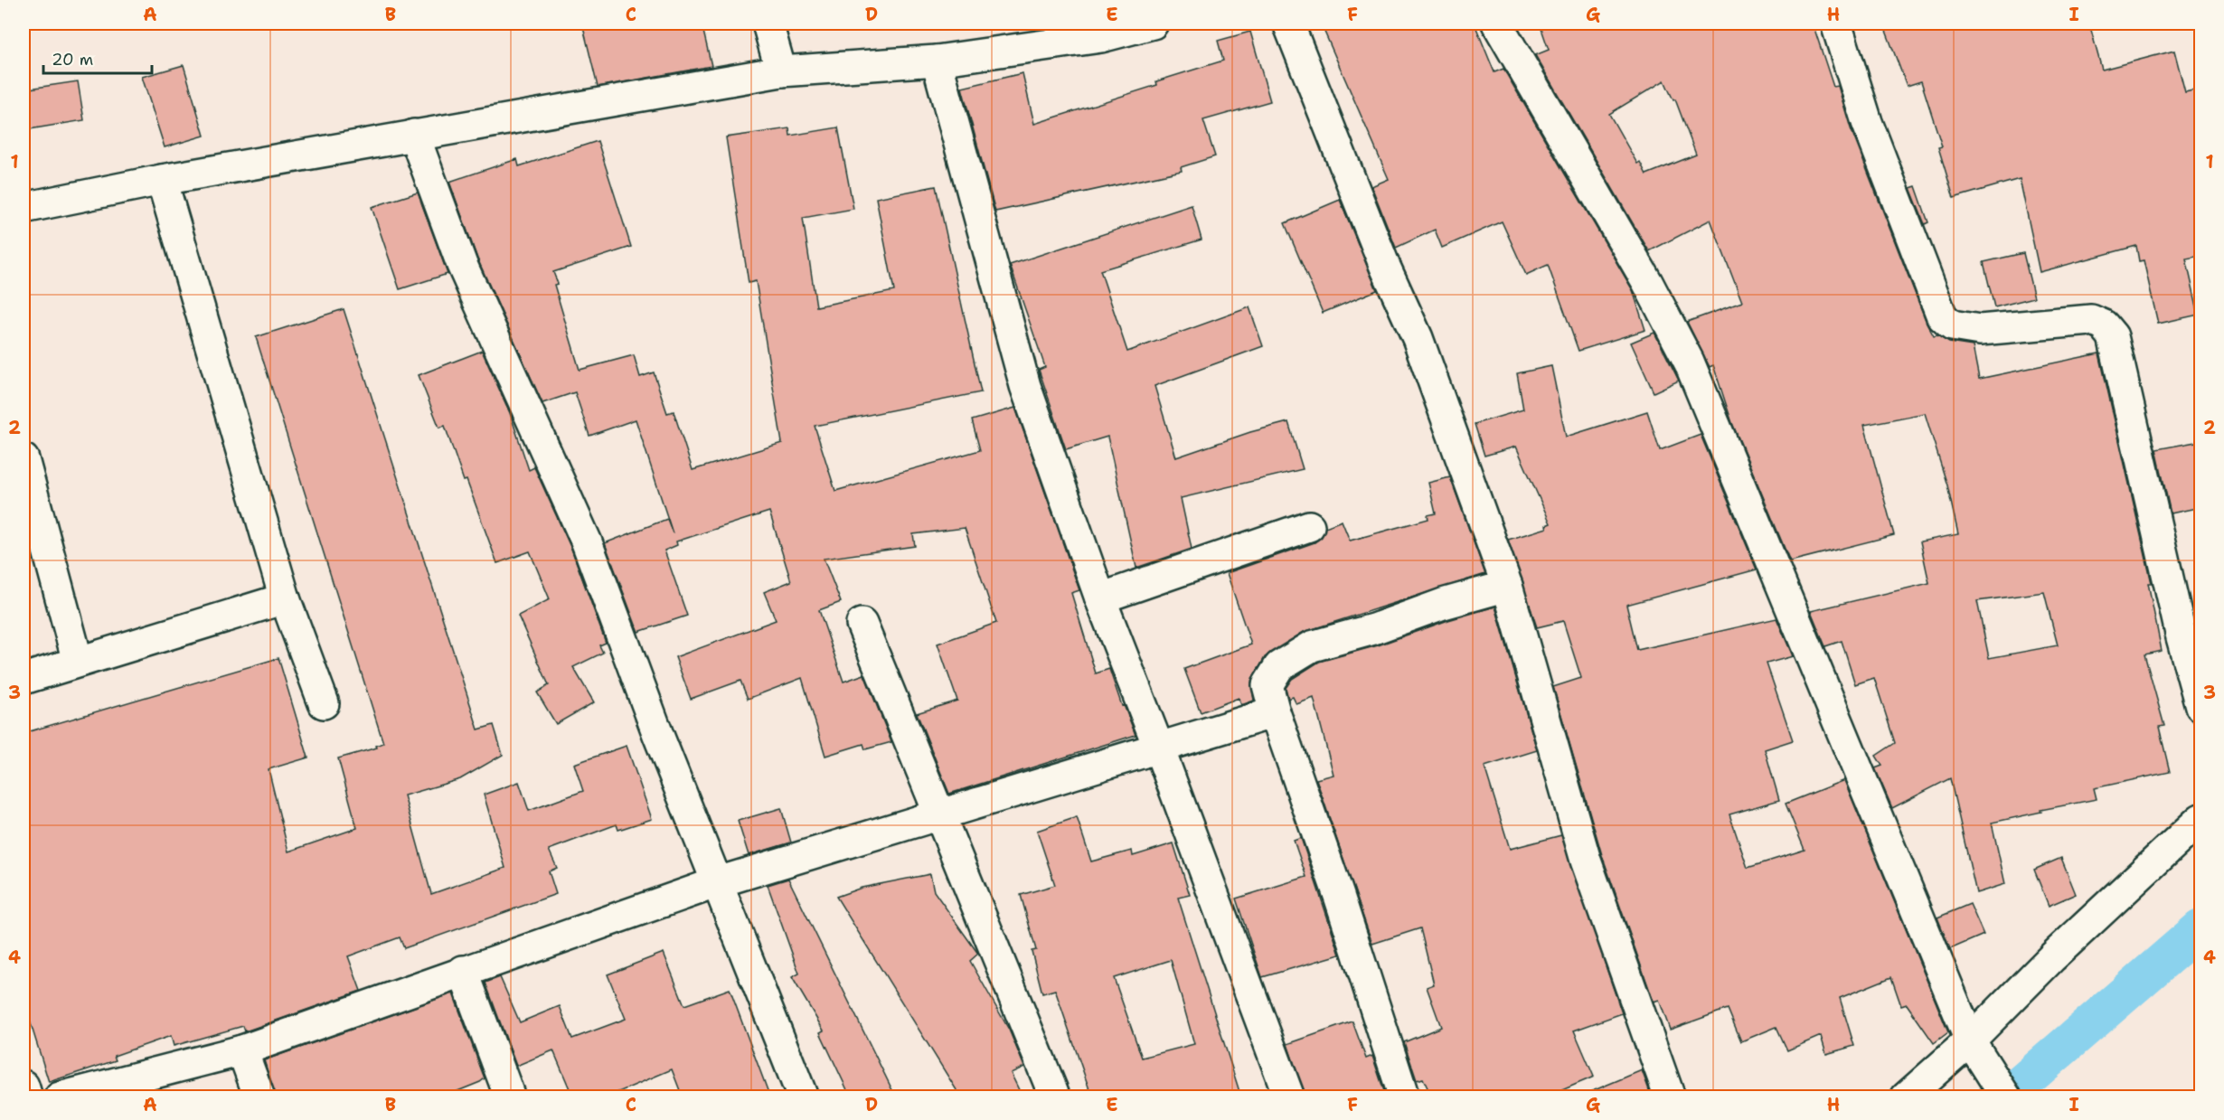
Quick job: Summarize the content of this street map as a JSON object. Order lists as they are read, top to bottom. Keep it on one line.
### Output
{"scale_bar":"20 m","grid":{"columns":["A","B","C","D","E","F","G","H","I"],"rows":["1","2","3","4"]}}
